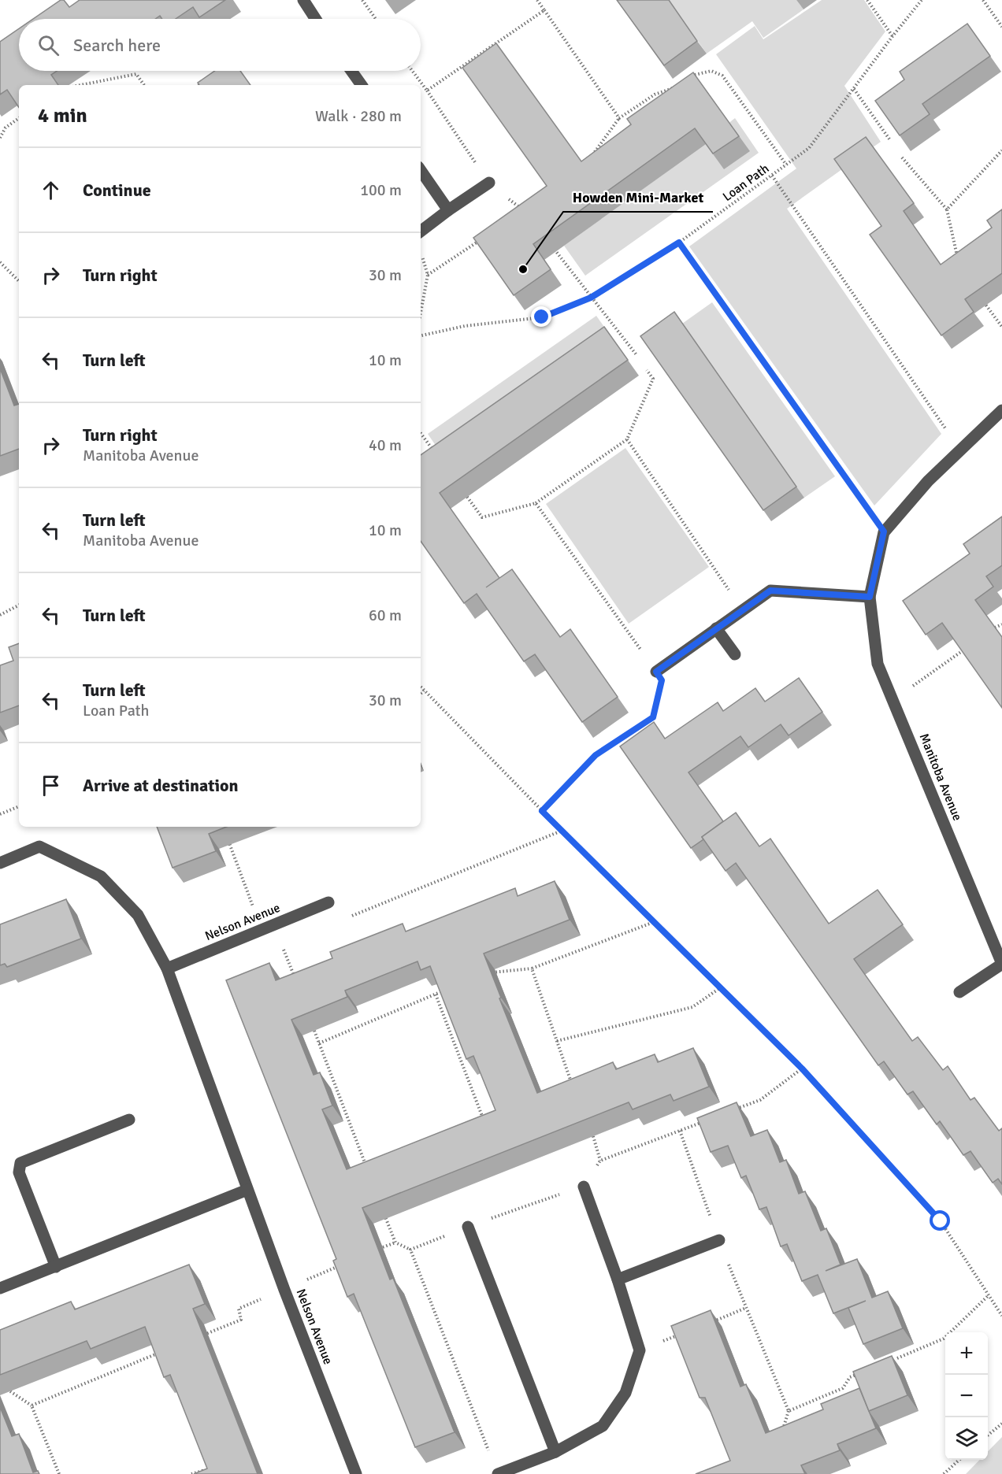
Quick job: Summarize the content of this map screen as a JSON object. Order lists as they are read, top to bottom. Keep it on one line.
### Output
{"streets":{"street":["Manitoba Avenue","Nelson Avenue"],"path":["Loan Path"]},"places":["Howden Mini-Market"],"page":{"search":"Search here","heading":["4 min","Walk · 280 m"],"list":[["Continue","100 m"],["Turn right","30 m"],["Turn left","10 m"],["Turn right","Manitoba Avenue","40 m"],["Turn left","Manitoba Avenue","10 m"],["Turn left","60 m"],["Turn left","Loan Path","30 m"],"Arrive at destination"],"map_buttons":["+","−"]}}
